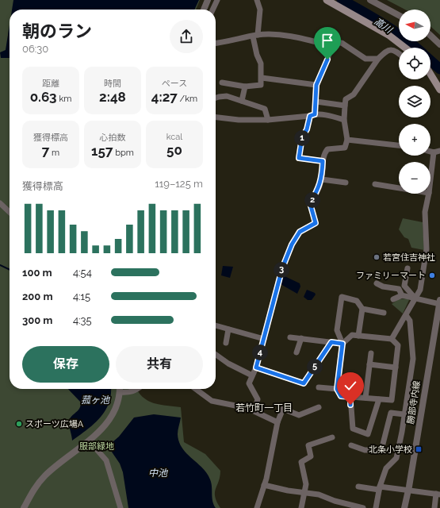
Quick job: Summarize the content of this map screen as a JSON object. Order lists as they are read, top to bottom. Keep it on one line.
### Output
{"streets":{"street":["勝部寺内線"]},"districts":["若竹町一丁目"],"water":["高川","菰ヶ池","中池"],"parks":["服部緑地"],"places":{"other":["若宮住吉神社","ファミリーマート","スポーツ広場A"],"transit":["北条小学校"]},"north":"left","page":{"map_buttons":["+","−"],"heading":["朝のラン","06:30"],"stats":[["距離","0.63 km"],["時間","2:48"],["ペース","4:27 /km"],["獲得標高","7 m"],["心拍数","157 bpm"],["kcal","50"]],"pins":["1","2","3","4","5"],"chart":["獲得標高","119–125 m"],"list":[{"name":"100 m","note":"4:54"},{"name":"200 m","note":"4:15"},{"name":"300 m","note":"4:35"}],"buttons":["保存","共有"]}}
